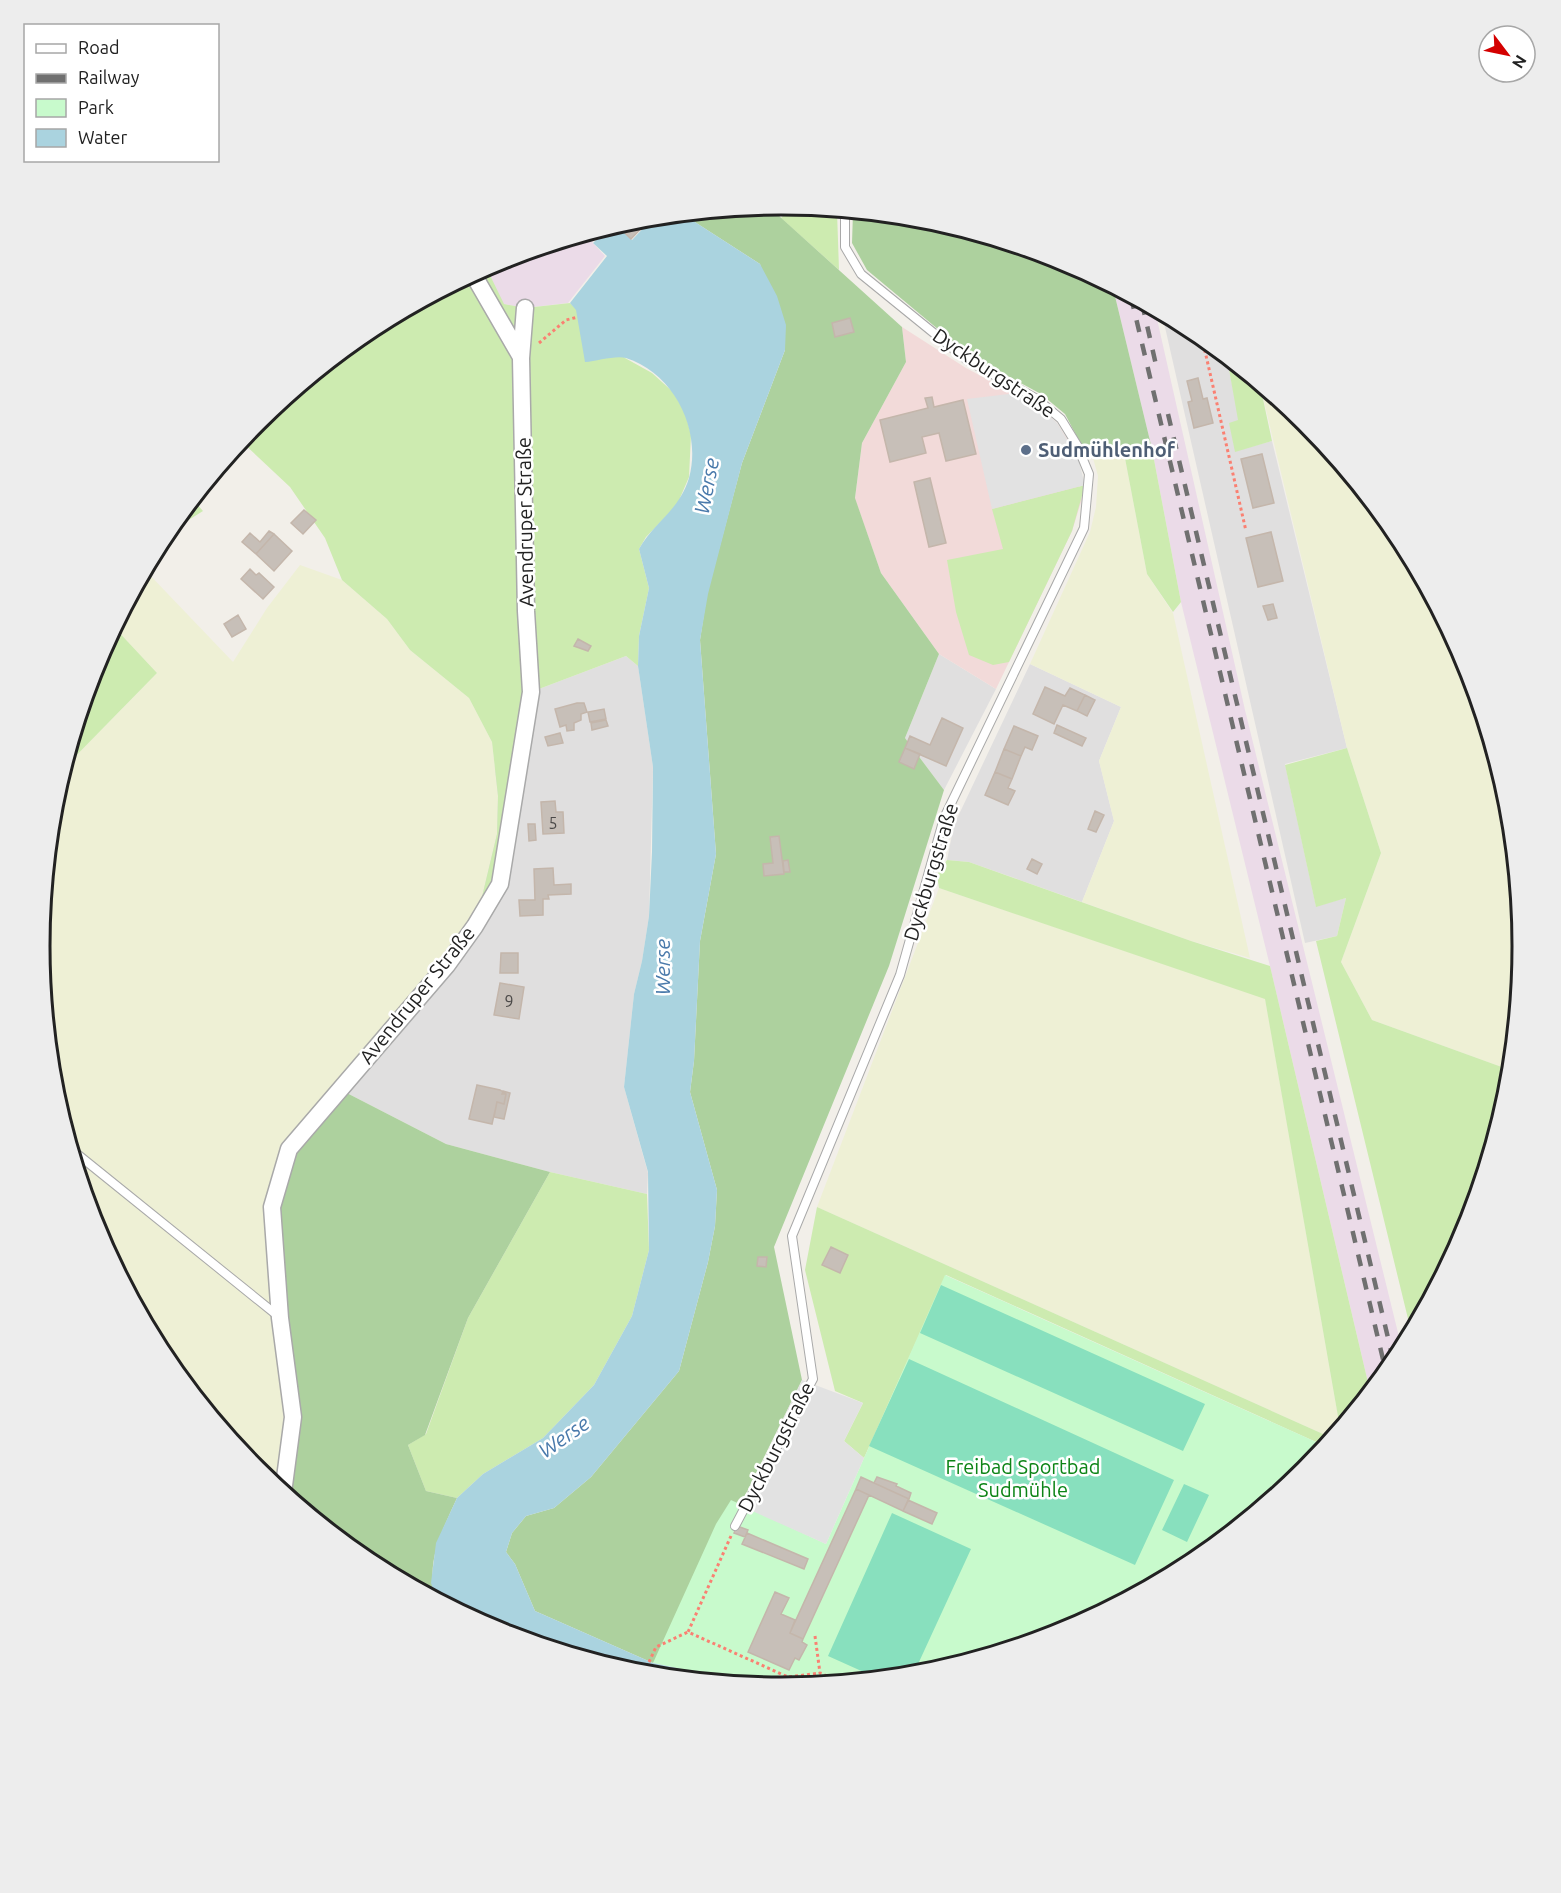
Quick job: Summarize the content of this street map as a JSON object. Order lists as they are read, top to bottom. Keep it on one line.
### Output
{"streets":{"street":["Avendruper Straße"],"lane":["Dyckburgstraße"]},"water":["Werse"],"parks":["Freibad Sportbad Sudmühle"],"places":["Sudmühlenhof"],"house_numbers":["5","9"],"legend":["Road","Railway","Park","Water"],"north":"bottom right"}
